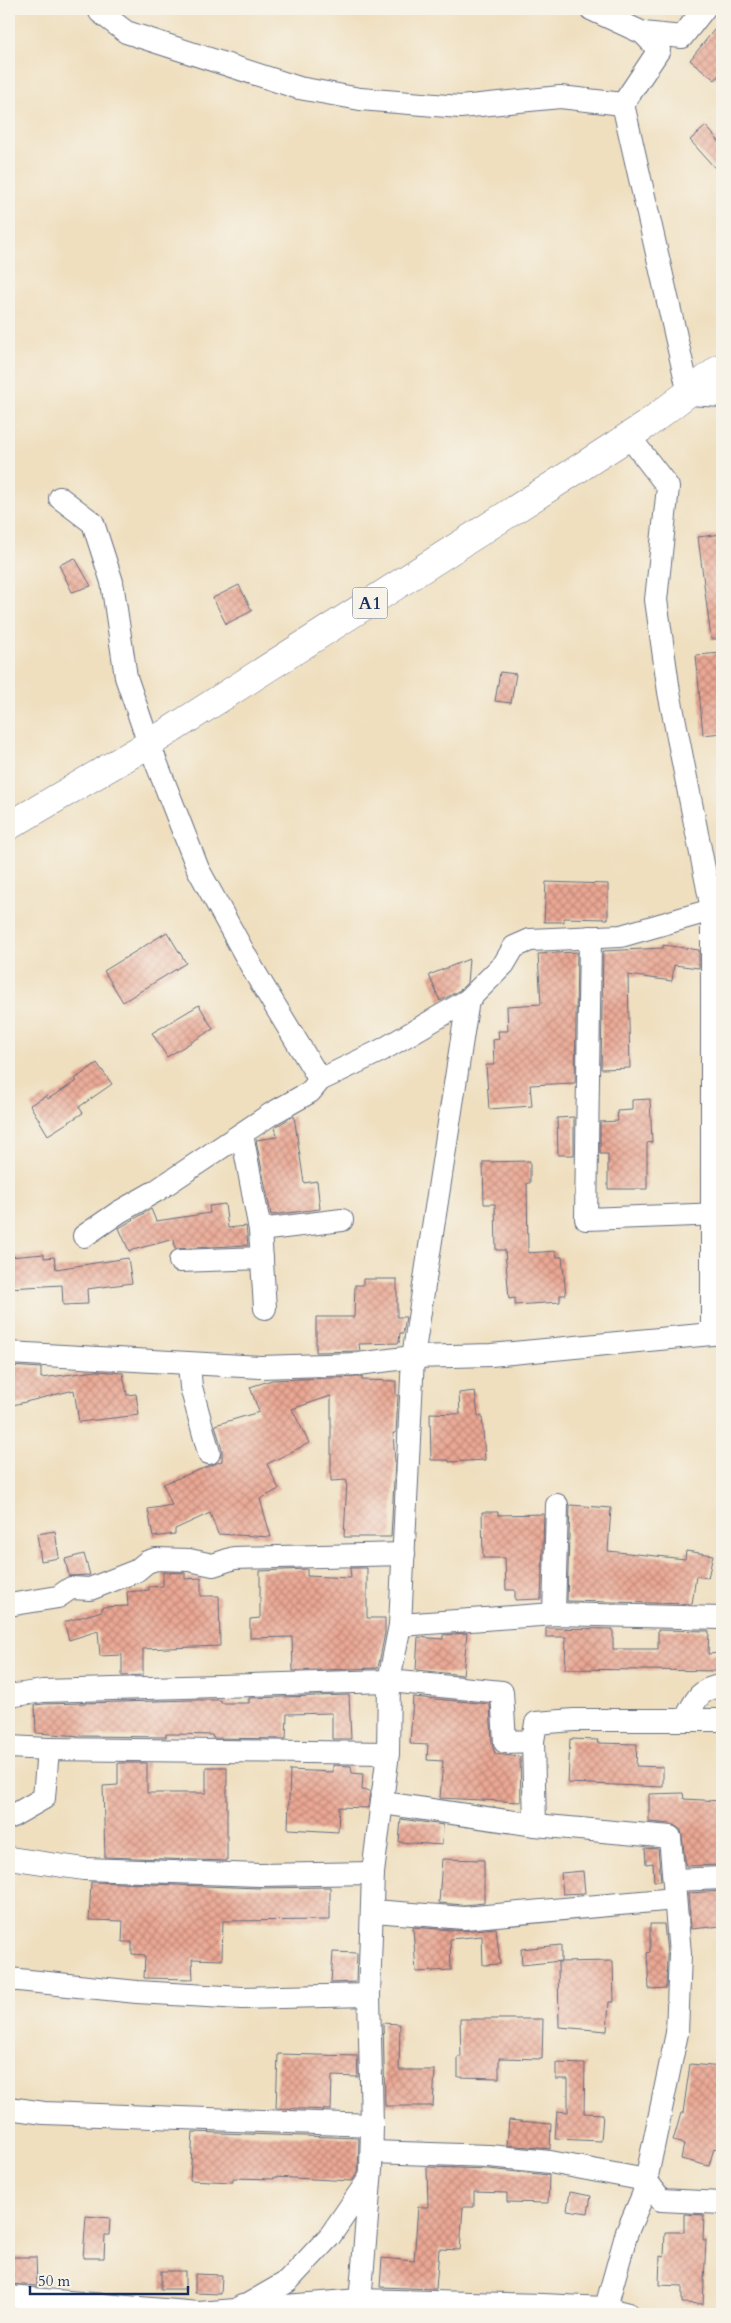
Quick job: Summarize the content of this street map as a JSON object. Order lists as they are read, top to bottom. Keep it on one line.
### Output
{"streets":{"highway":["A1"]},"scale_bar":"50 m"}
